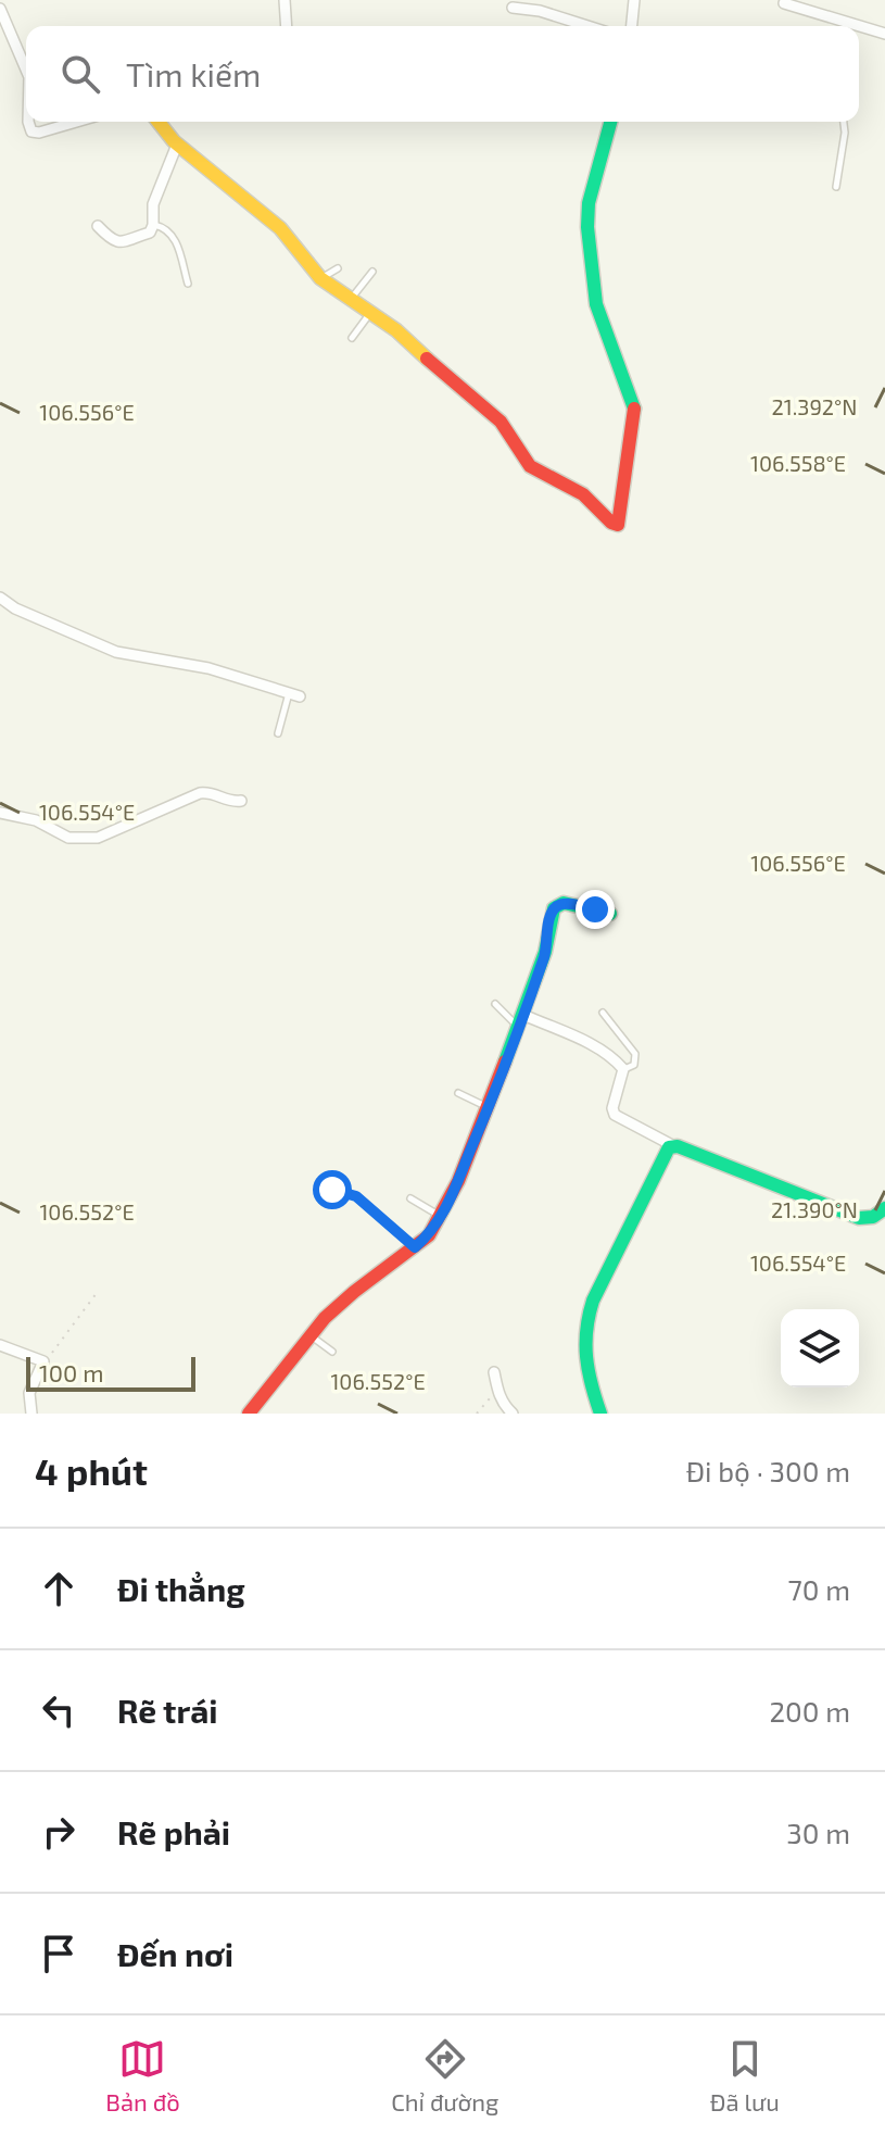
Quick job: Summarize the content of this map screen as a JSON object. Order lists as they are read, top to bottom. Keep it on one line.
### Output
{"scale_bar":"100 m","page":{"search":"Tìm kiếm","scale":"100 m","heading":["4 phút","Đi bộ · 300 m"],"list":[["Đi thẳng","70 m"],["Rẽ trái","200 m"],["Rẽ phải","30 m"],"Đến nơi"],"nav":["Bản đồ","Chỉ đường","Đã lưu"]},"coordinates":["21.392°N","106.556°E","106.558°E","106.554°E","21.390°N","106.552°E"]}
